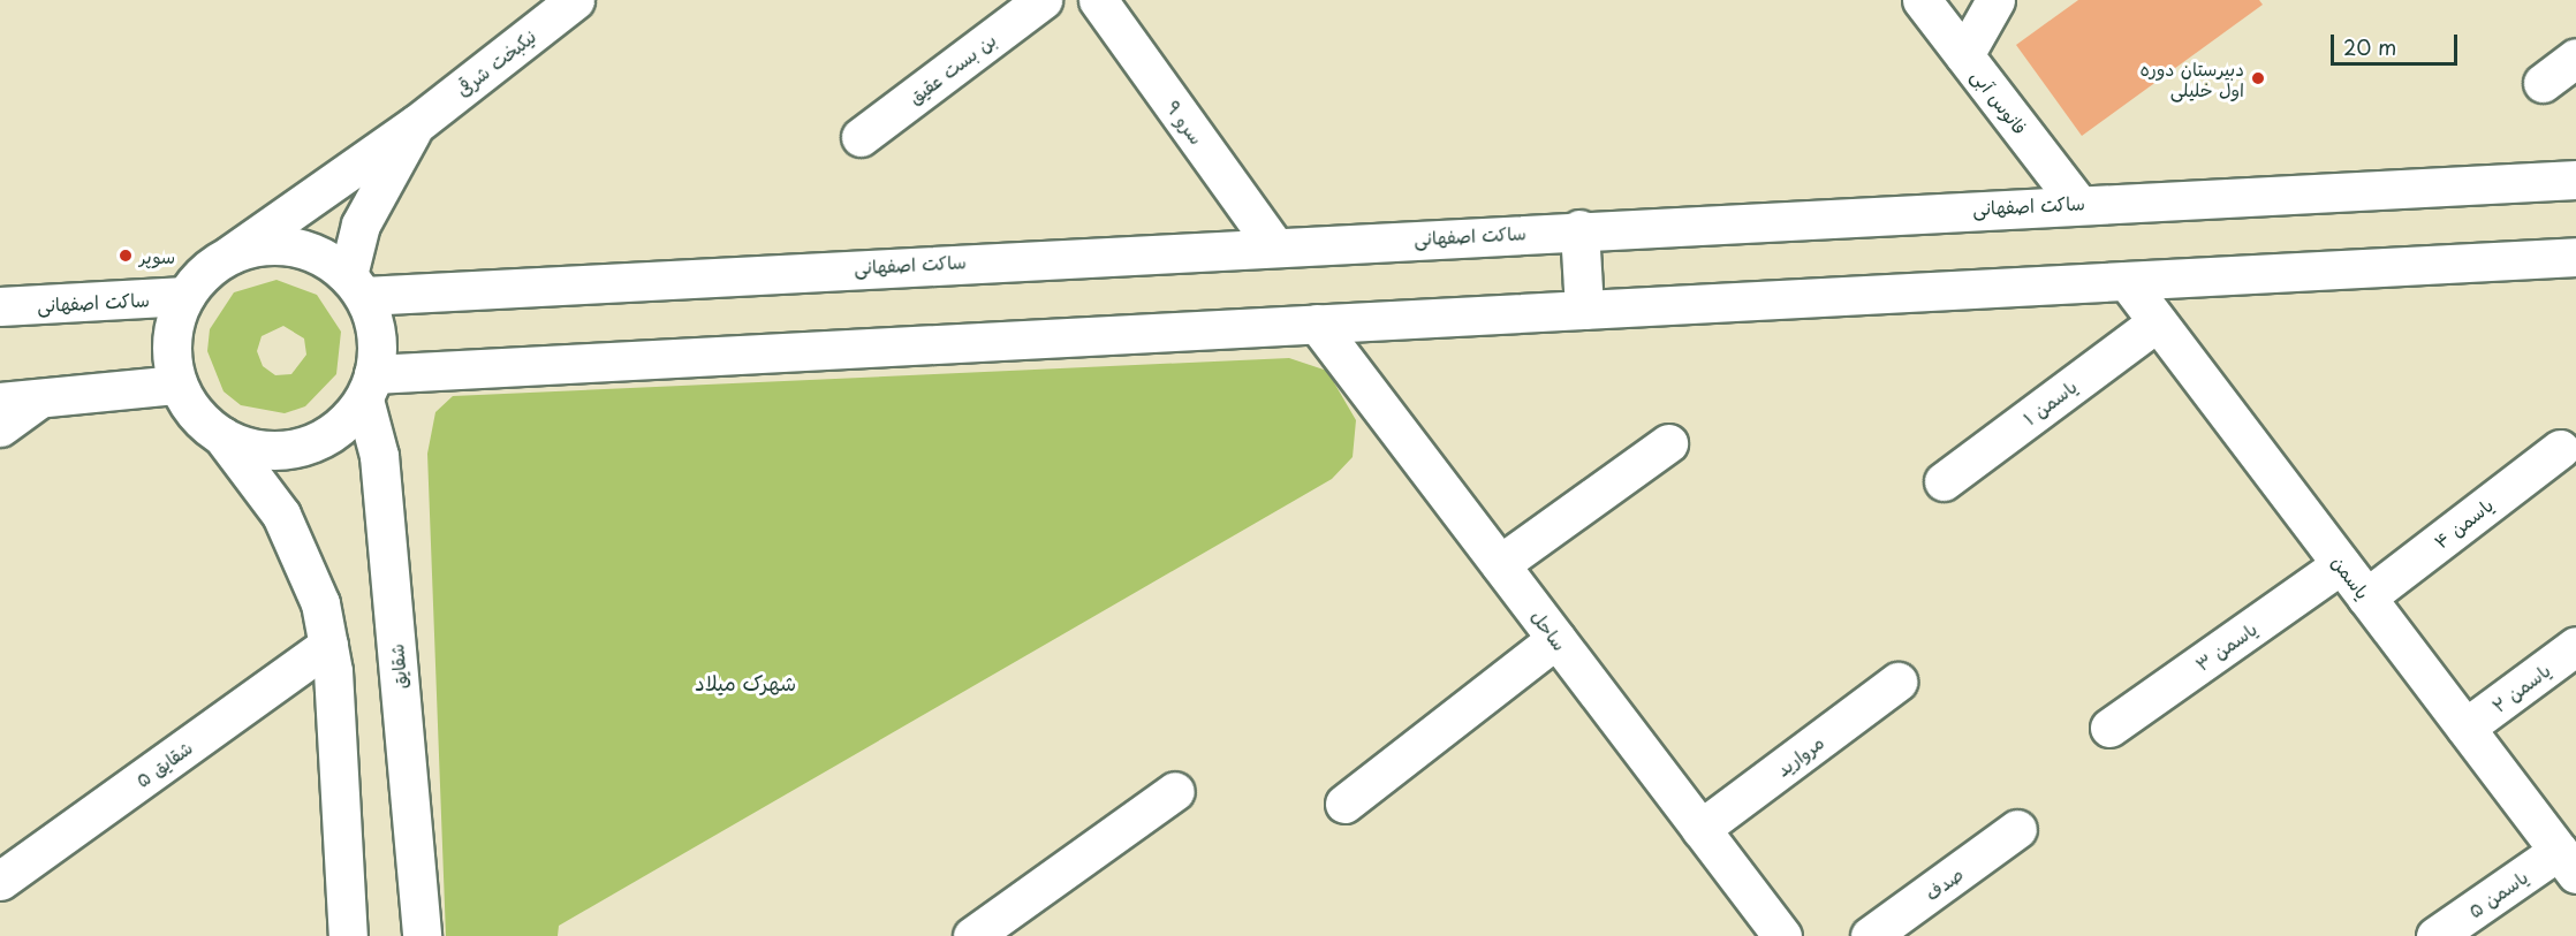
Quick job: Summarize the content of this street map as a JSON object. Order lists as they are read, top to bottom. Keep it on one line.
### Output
{"streets":{"street":["نیکبخت شرقی","بن بست عقیق","فانوس آبی","سرو ۹","ساکت اصفهانی","یاسمن ۱","یاسمن ۴","یاسمن","ساحل","یاسمن ۳","شقایق","یاسمن ۲","مروارید","شقایق ۵","صدف","یاسمن ۵"]},"crossings":[["نیکبخت شرقی","ساکت اصفهانی"],["نیکبخت شرقی","شقایق"],["فانوس آبی","ساکت اصفهانی"],["سرو ۹","ساکت اصفهانی"],["ساکت اصفهانی","شقایق"],["یاسمن ۱","یاسمن"],["یاسمن ۴","یاسمن"],["یاسمن","یاسمن ۳"],["یاسمن","یاسمن ۲"],["یاسمن","یاسمن ۵"],["ساحل","مروارید"]],"districts":["شهرک میلاد"],"places":["دبیرستان دوره اول خلیلی","سوپر"],"scale_bar":"20 m"}
